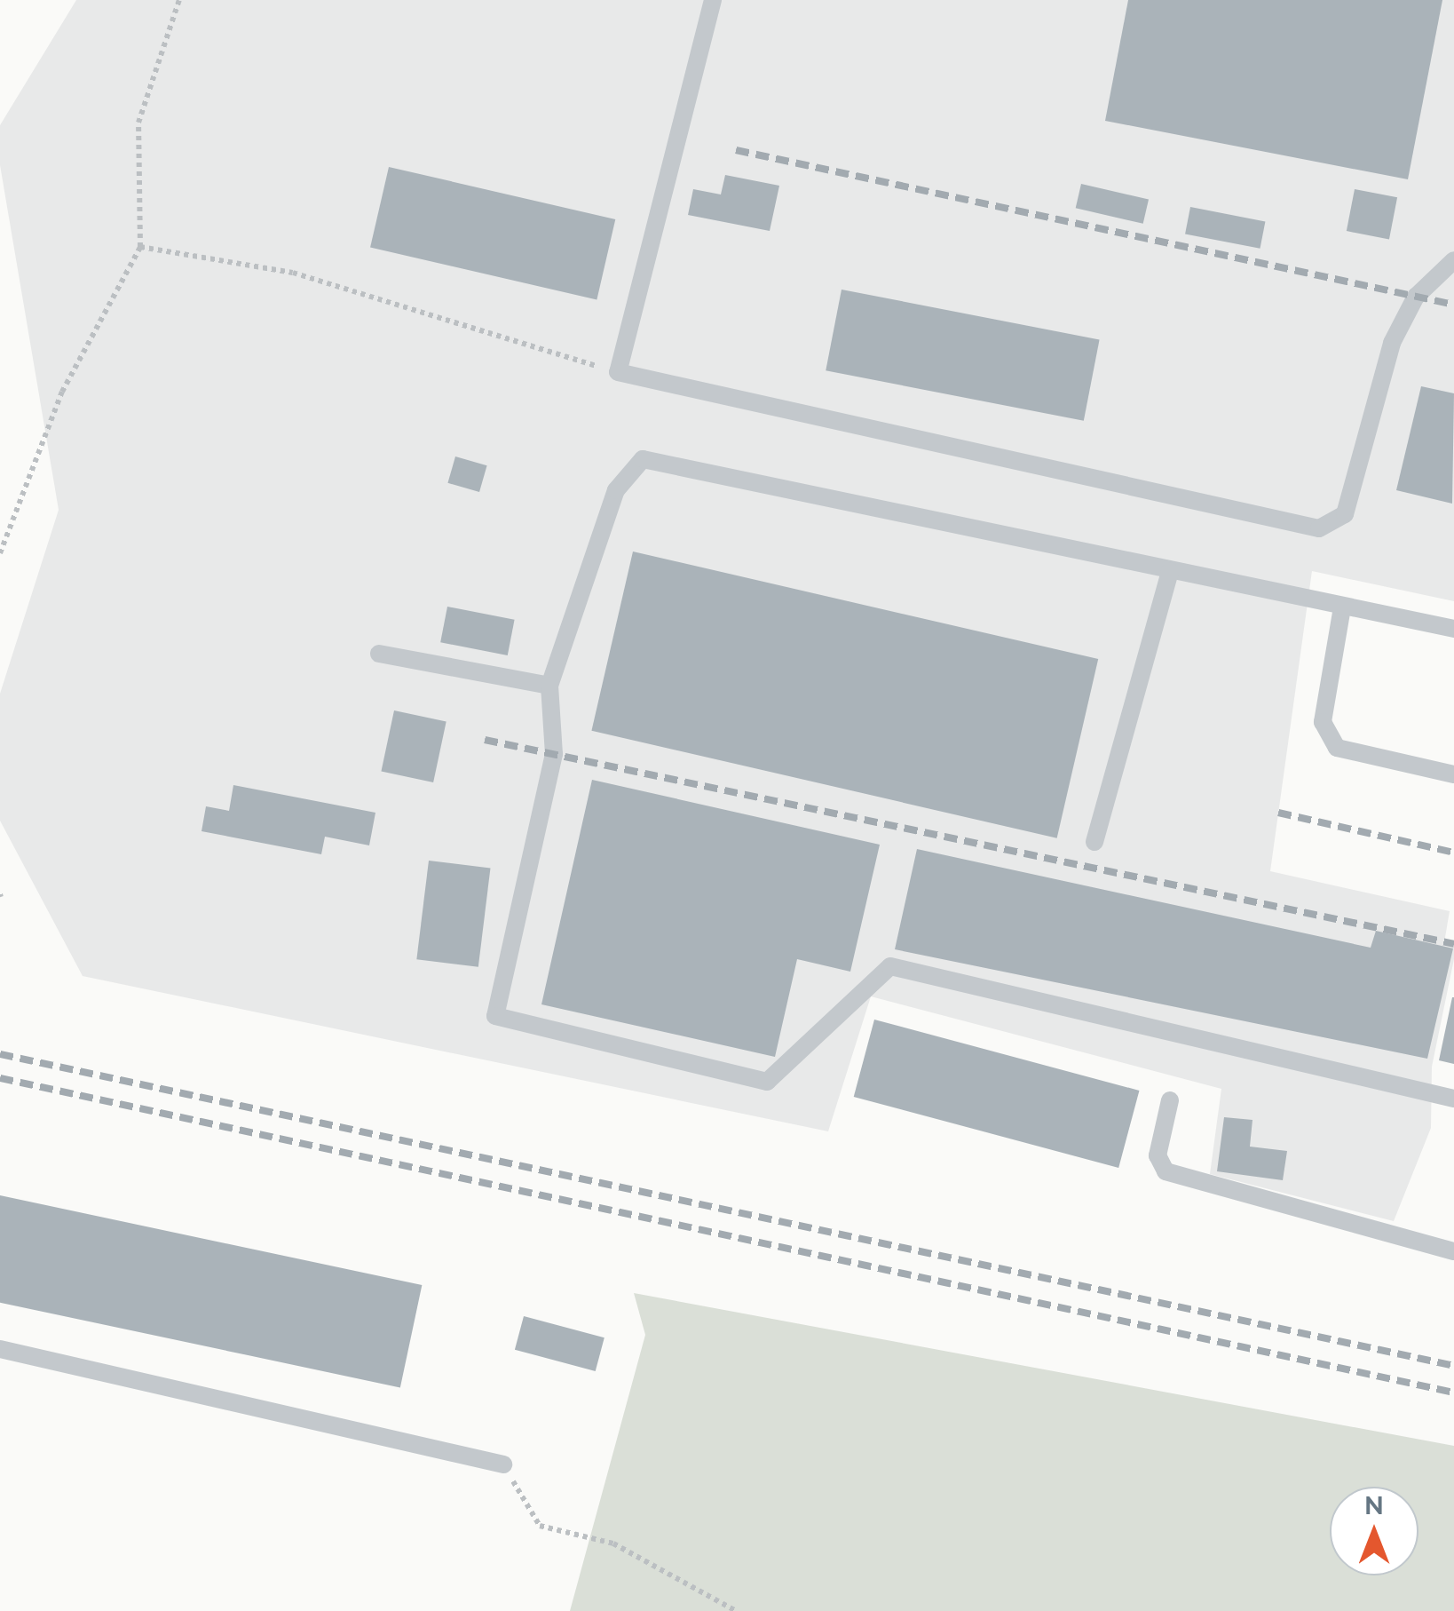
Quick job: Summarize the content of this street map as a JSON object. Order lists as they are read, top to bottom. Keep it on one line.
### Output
{"north":"top"}
